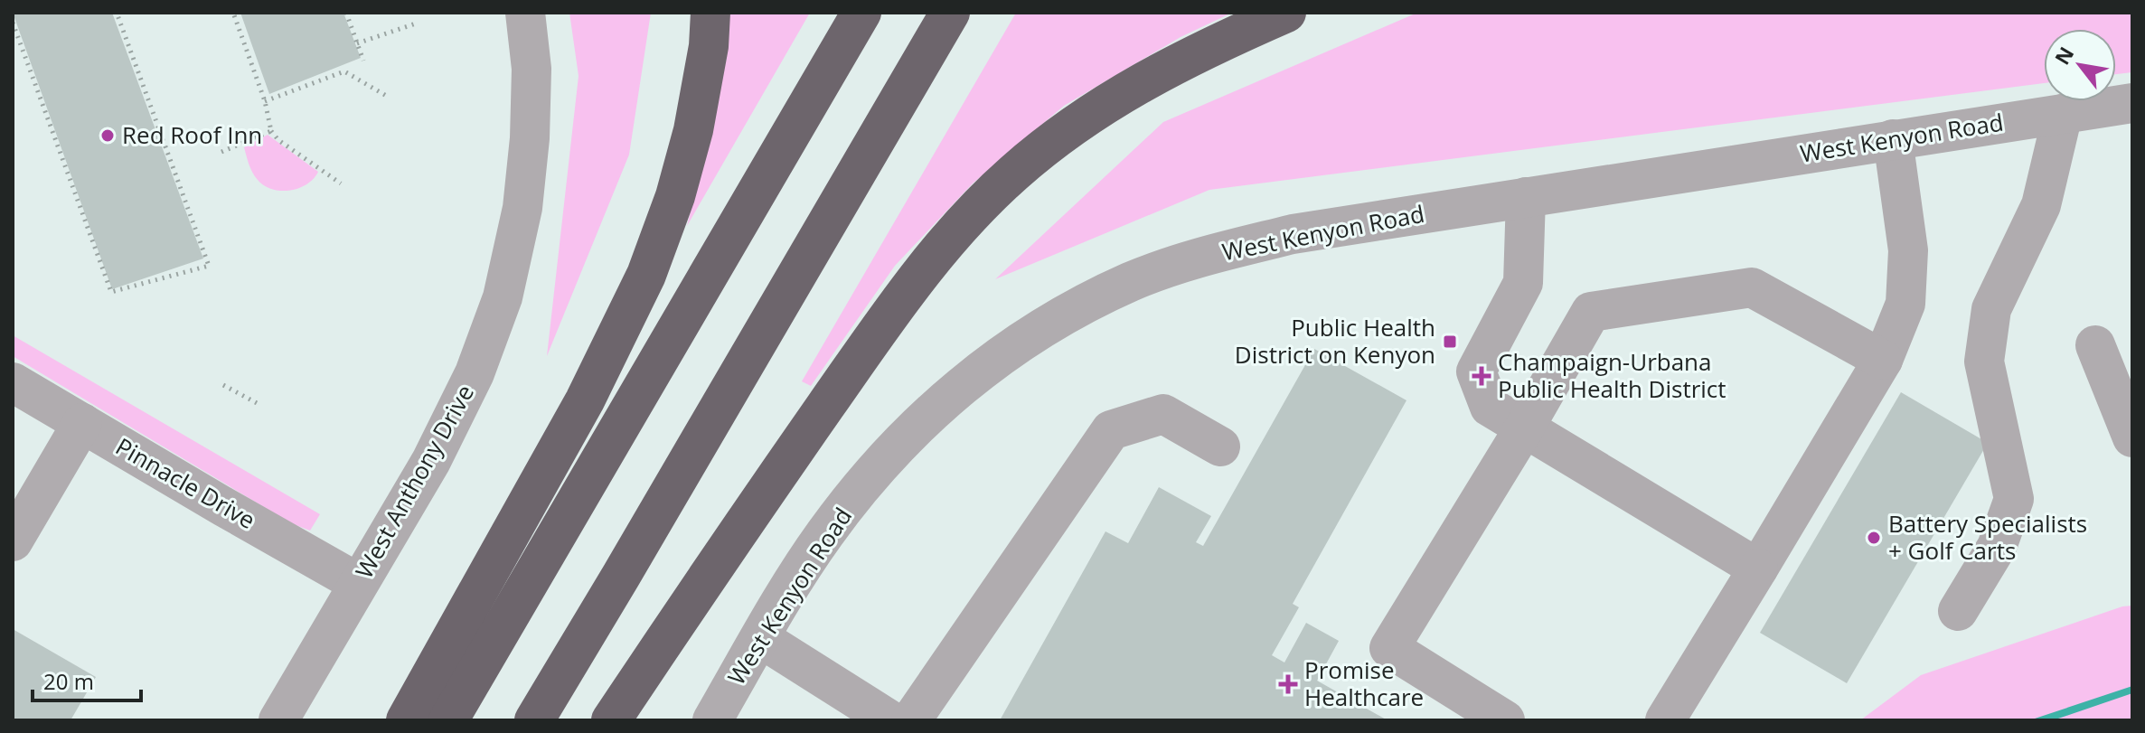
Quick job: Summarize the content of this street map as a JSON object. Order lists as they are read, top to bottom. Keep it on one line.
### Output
{"streets":{"street":["West Kenyon Road","West Anthony Drive","Pinnacle Drive"]},"crossings":[["West Anthony Drive","Pinnacle Drive"]],"places":{"other":["Red Roof Inn","Battery Specialists + Golf Carts"],"transit":["Public Health District on Kenyon"],"health":["Champaign-Urbana Public Health District","Promise Healthcare"]},"scale_bar":"20 m","north":"top left"}
